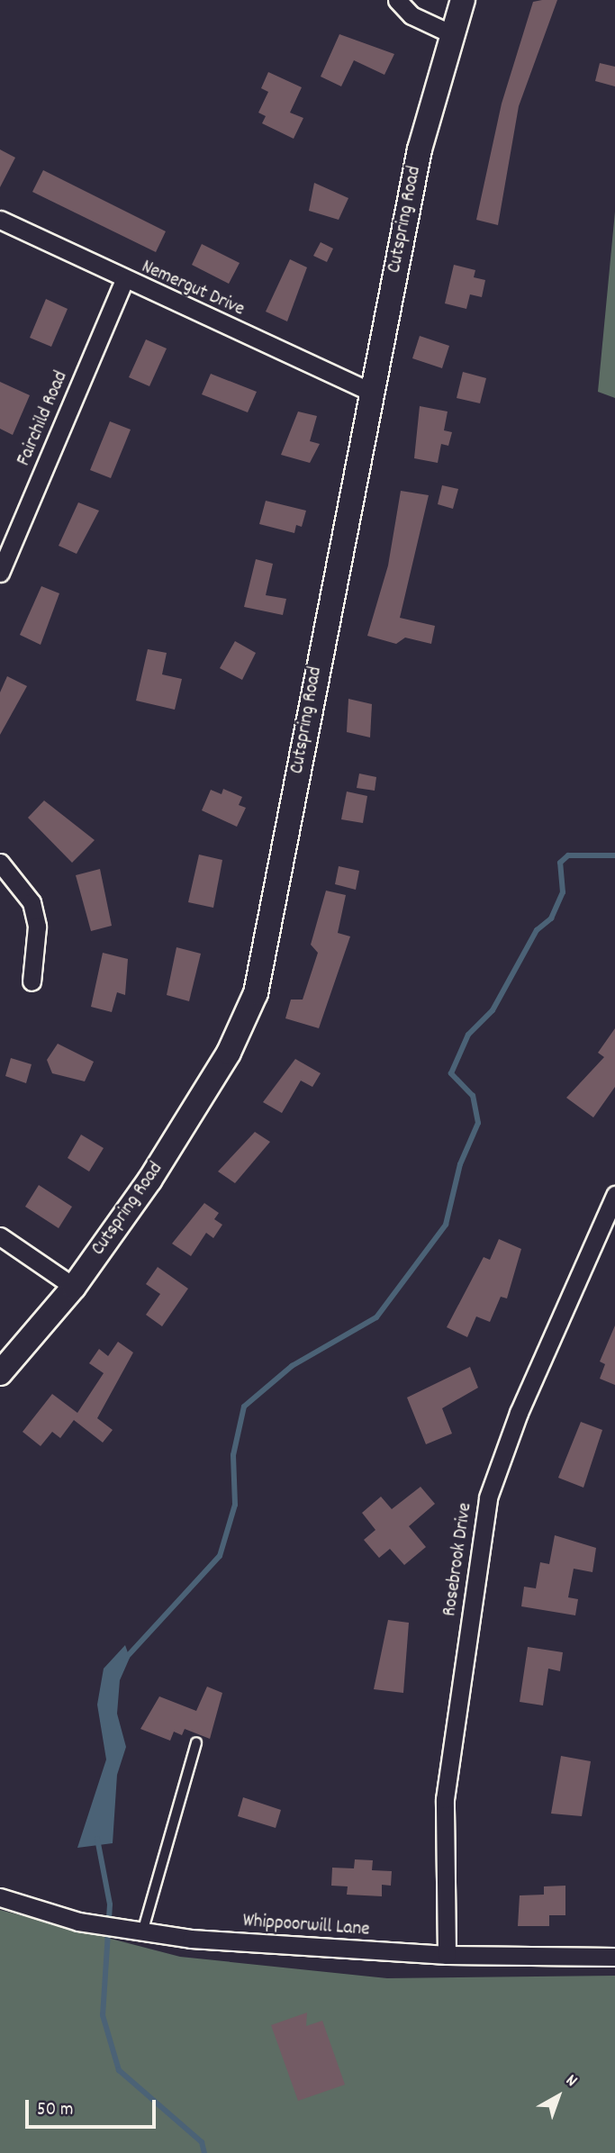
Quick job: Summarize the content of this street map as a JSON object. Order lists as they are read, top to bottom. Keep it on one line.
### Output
{"streets":{"street":["Cutspring Road","Nemergut Drive","Fairchild Road","Rosebrook Drive","Whippoorwill Lane"]},"crossings":[["Cutspring Road","Nemergut Drive"],["Nemergut Drive","Fairchild Road"],["Rosebrook Drive","Whippoorwill Lane"]],"scale_bar":"50 m","north":"top right"}
